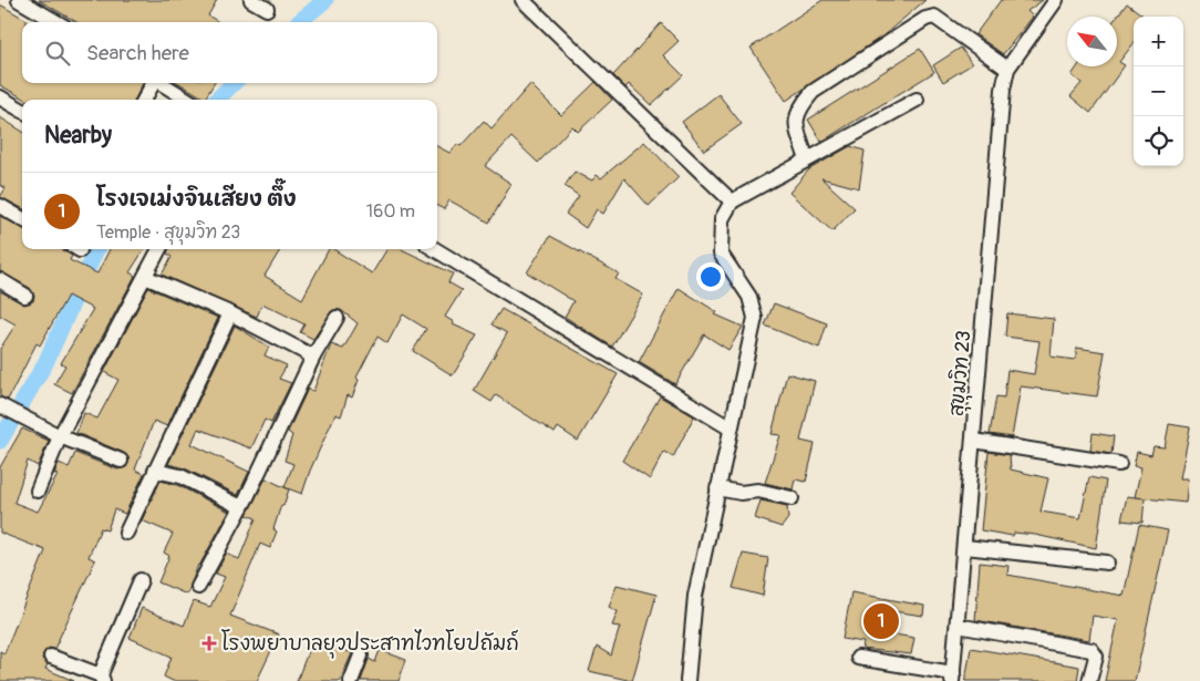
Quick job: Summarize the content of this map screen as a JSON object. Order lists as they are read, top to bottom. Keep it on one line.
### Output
{"streets":{"street":["สุขุมวิท 23"]},"places":{"health":["โรงพยาบาลยุวประสาทไวทโยปถัมถ์"]},"north":"top left","page":{"map_buttons":["+","−"],"search":"Search here","heading":"Nearby","list":[{"mark":"1","name":"โรงเจเม่งจินเสียง ตึ๊ง","note":"Temple · สุขุมวิท 23","value":"160 m"}],"pins":"1"}}
